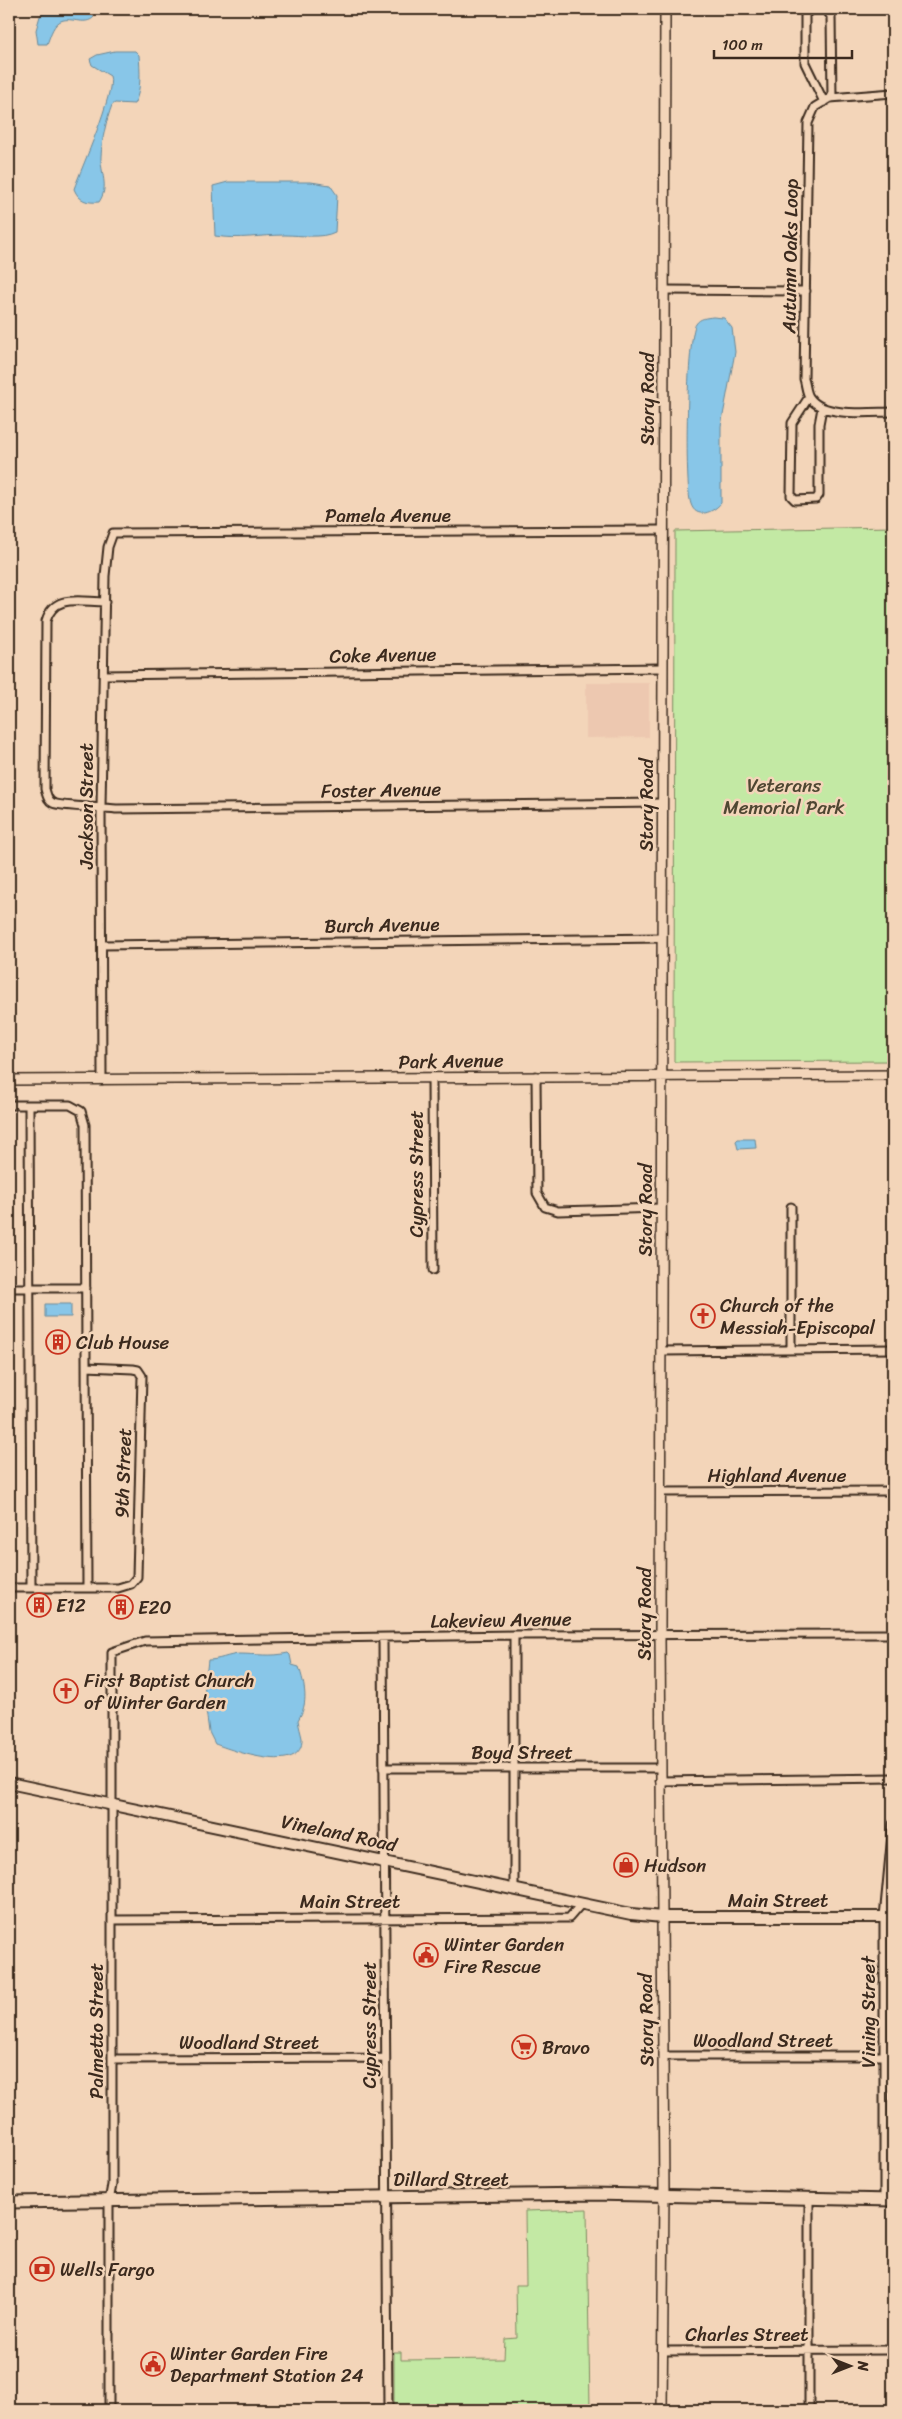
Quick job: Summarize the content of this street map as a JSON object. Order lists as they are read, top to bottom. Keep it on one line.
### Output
{"streets":{"main road":["Vineland Road","Main Street","Dillard Street"],"street":["Autumn Oaks Loop","Story Road","Pamela Avenue","Coke Avenue","Foster Avenue","Jackson Street","Burch Avenue","Park Avenue","Cypress Street","9th Street","Highland Avenue","Lakeview Avenue","Boyd Street","Vining Street","Palmetto Street","Woodland Street","Charles Street"]},"crossings":[["Story Road","Pamela Avenue"],["Story Road","Coke Avenue"],["Story Road","Foster Avenue"],["Story Road","Burch Avenue"],["Story Road","Park Avenue"],["Story Road","Highland Avenue"],["Story Road","Lakeview Avenue"],["Story Road","Boyd Street"],["Story Road","Vineland Road"],["Story Road","Main Street"],["Story Road","Woodland Street"],["Story Road","Dillard Street"],["Story Road","Charles Street"],["Pamela Avenue","Jackson Street"],["Coke Avenue","Jackson Street"],["Foster Avenue","Jackson Street"],["Jackson Street","Burch Avenue"],["Jackson Street","Park Avenue"],["Park Avenue","Cypress Street"],["Cypress Street","Lakeview Avenue"],["Cypress Street","Boyd Street"],["Cypress Street","Vineland Road"],["Cypress Street","Main Street"],["Cypress Street","Woodland Street"],["Cypress Street","Dillard Street"],["Lakeview Avenue","Palmetto Street"],["Vineland Road","Main Street"],["Vineland Road","Palmetto Street"],["Main Street","Vining Street"],["Main Street","Palmetto Street"],["Vining Street","Woodland Street"],["Vining Street","Dillard Street"],["Palmetto Street","Woodland Street"],["Palmetto Street","Dillard Street"]],"parks":["Veterans Memorial Park"],"places":{"church":["Church of the Messiah-Episcopal","First Baptist Church of Winter Garden"],"building":["Club House","E12","E20"],"shop":["Hudson"],"public building":["Winter Garden Fire Rescue","Winter Garden Fire Department Station 24"],"supermarket":["Bravo"],"bank":["Wells Fargo"]},"scale_bar":"100 m","north":"right"}
